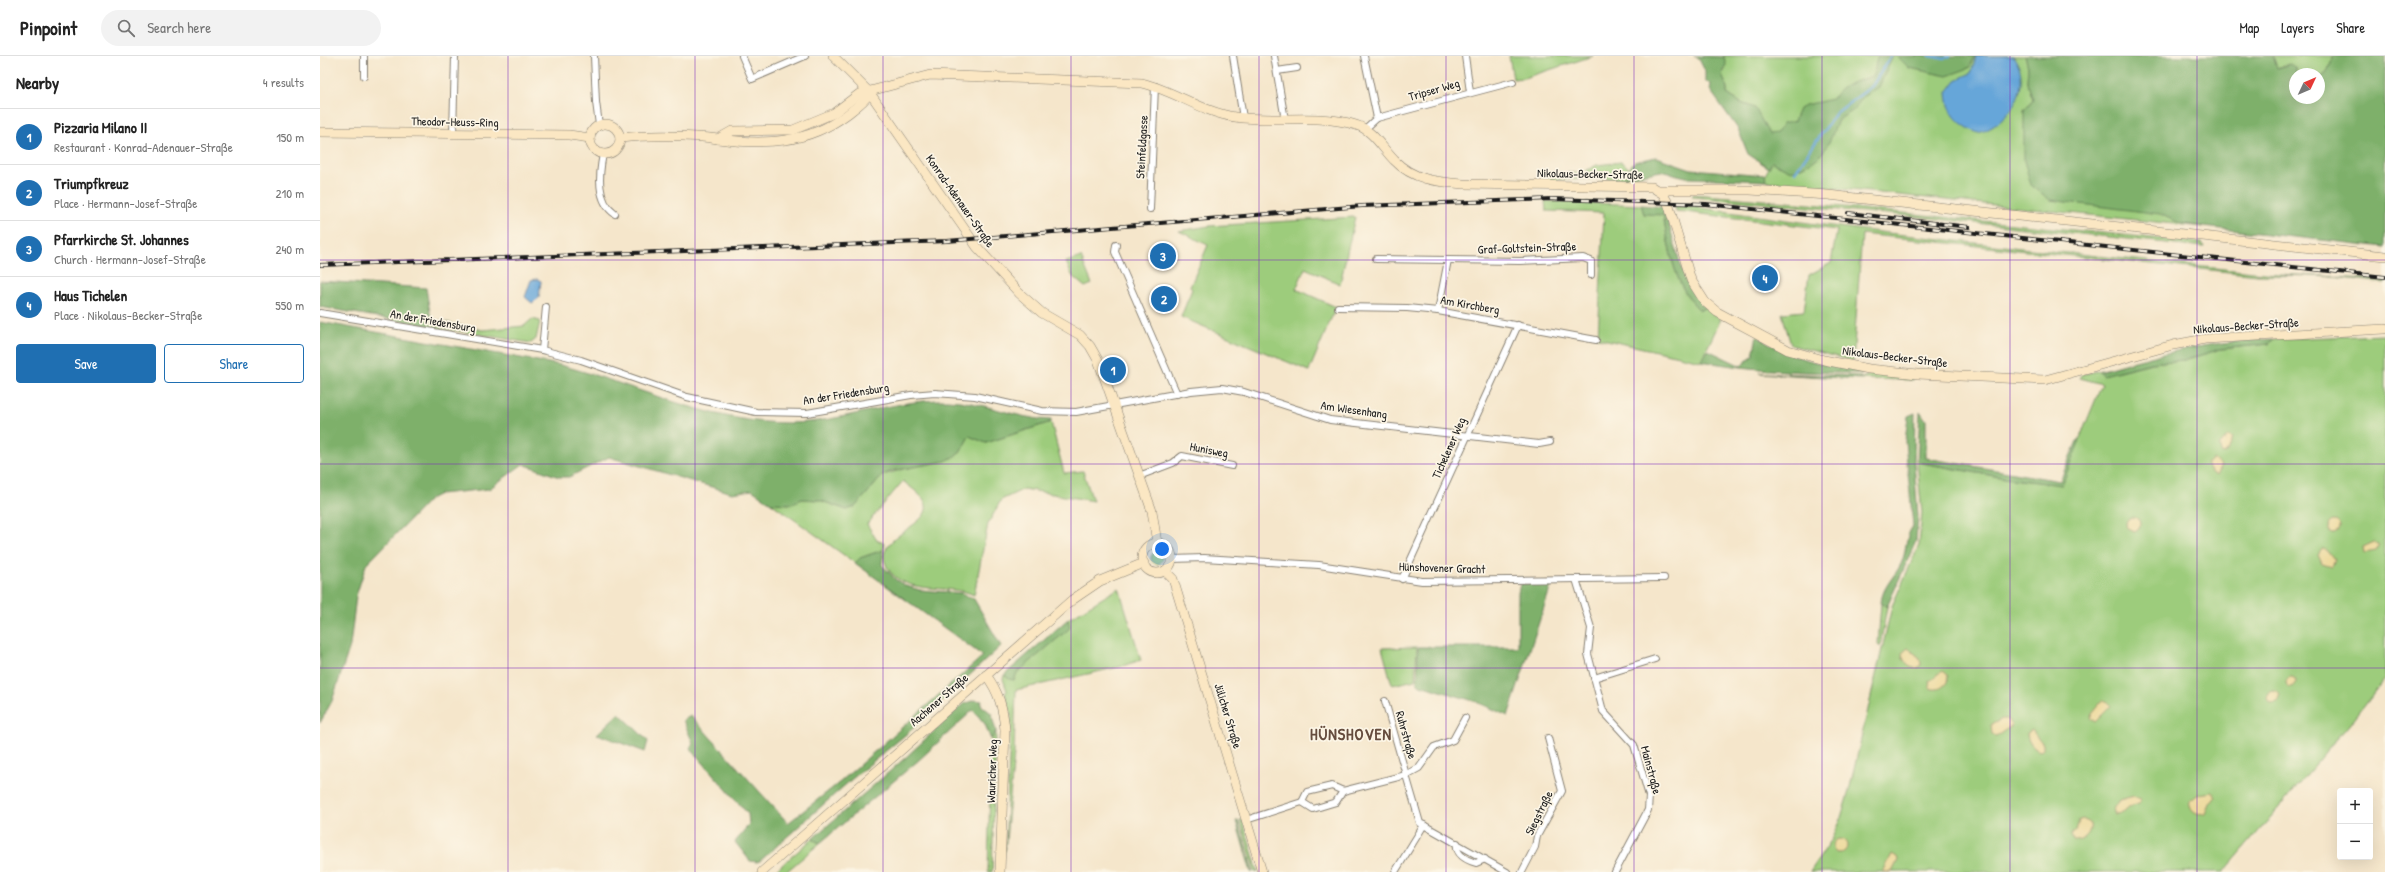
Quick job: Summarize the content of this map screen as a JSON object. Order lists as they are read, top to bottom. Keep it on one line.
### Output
{"streets":{"main road":["Theodor-Heuss-Ring","Nikolaus-Becker-Straße","Konrad-Adenauer-Straße","Aachener Straße","Jülicher Straße","Wauricher Weg"],"street":["Tripser Weg","Steinfeldgasse","Graf-Goltstein-Straße","Am Kirchberg","An der Friedensburg","Am Wiesenhang","Tichelener Weg","Hunisweg","Hünshovener Gracht","Ruhrstraße","Mainstraße","Siegstraße"]},"crossings":[["Tripser Weg","Nikolaus-Becker-Straße"],["Steinfeldgasse","Nikolaus-Becker-Straße"],["Nikolaus-Becker-Straße","Konrad-Adenauer-Straße"],["Konrad-Adenauer-Straße","An der Friedensburg"],["Konrad-Adenauer-Straße","Am Wiesenhang"],["Konrad-Adenauer-Straße","Hunisweg"],["Konrad-Adenauer-Straße","Hünshovener Gracht"],["Konrad-Adenauer-Straße","Aachener Straße"],["Konrad-Adenauer-Straße","Jülicher Straße"],["Am Kirchberg","Tichelener Weg"],["An der Friedensburg","Am Wiesenhang"],["Am Wiesenhang","Tichelener Weg"],["Tichelener Weg","Hünshovener Gracht"],["Hünshovener Gracht","Aachener Straße"],["Hünshovener Gracht","Jülicher Straße"],["Hünshovener Gracht","Mainstraße"],["Aachener Straße","Jülicher Straße"],["Aachener Straße","Wauricher Weg"]],"districts":["HÜNSHOVEN"],"north":"top right","page":{"header":"Pinpoint","search":"Search here","nav":["Map","Layers","Share"],"heading":["Nearby","4 results"],"list":[{"mark":"1","name":"Pizzaria Milano II","note":"Restaurant · Konrad-Adenauer-Straße","value":"150 m"},{"mark":"2","name":"Triumpfkreuz","note":"Place · Hermann-Josef-Straße","value":"210 m"},{"mark":"3","name":"Pfarrkirche St. Johannes","note":"Church · Hermann-Josef-Straße","value":"240 m"},{"mark":"4","name":"Haus Tichelen","note":"Place · Nikolaus-Becker-Straße","value":"550 m"}],"pins":["3","4","2","1"],"buttons":["Save","Share"],"map_buttons":["+","−"]}}
